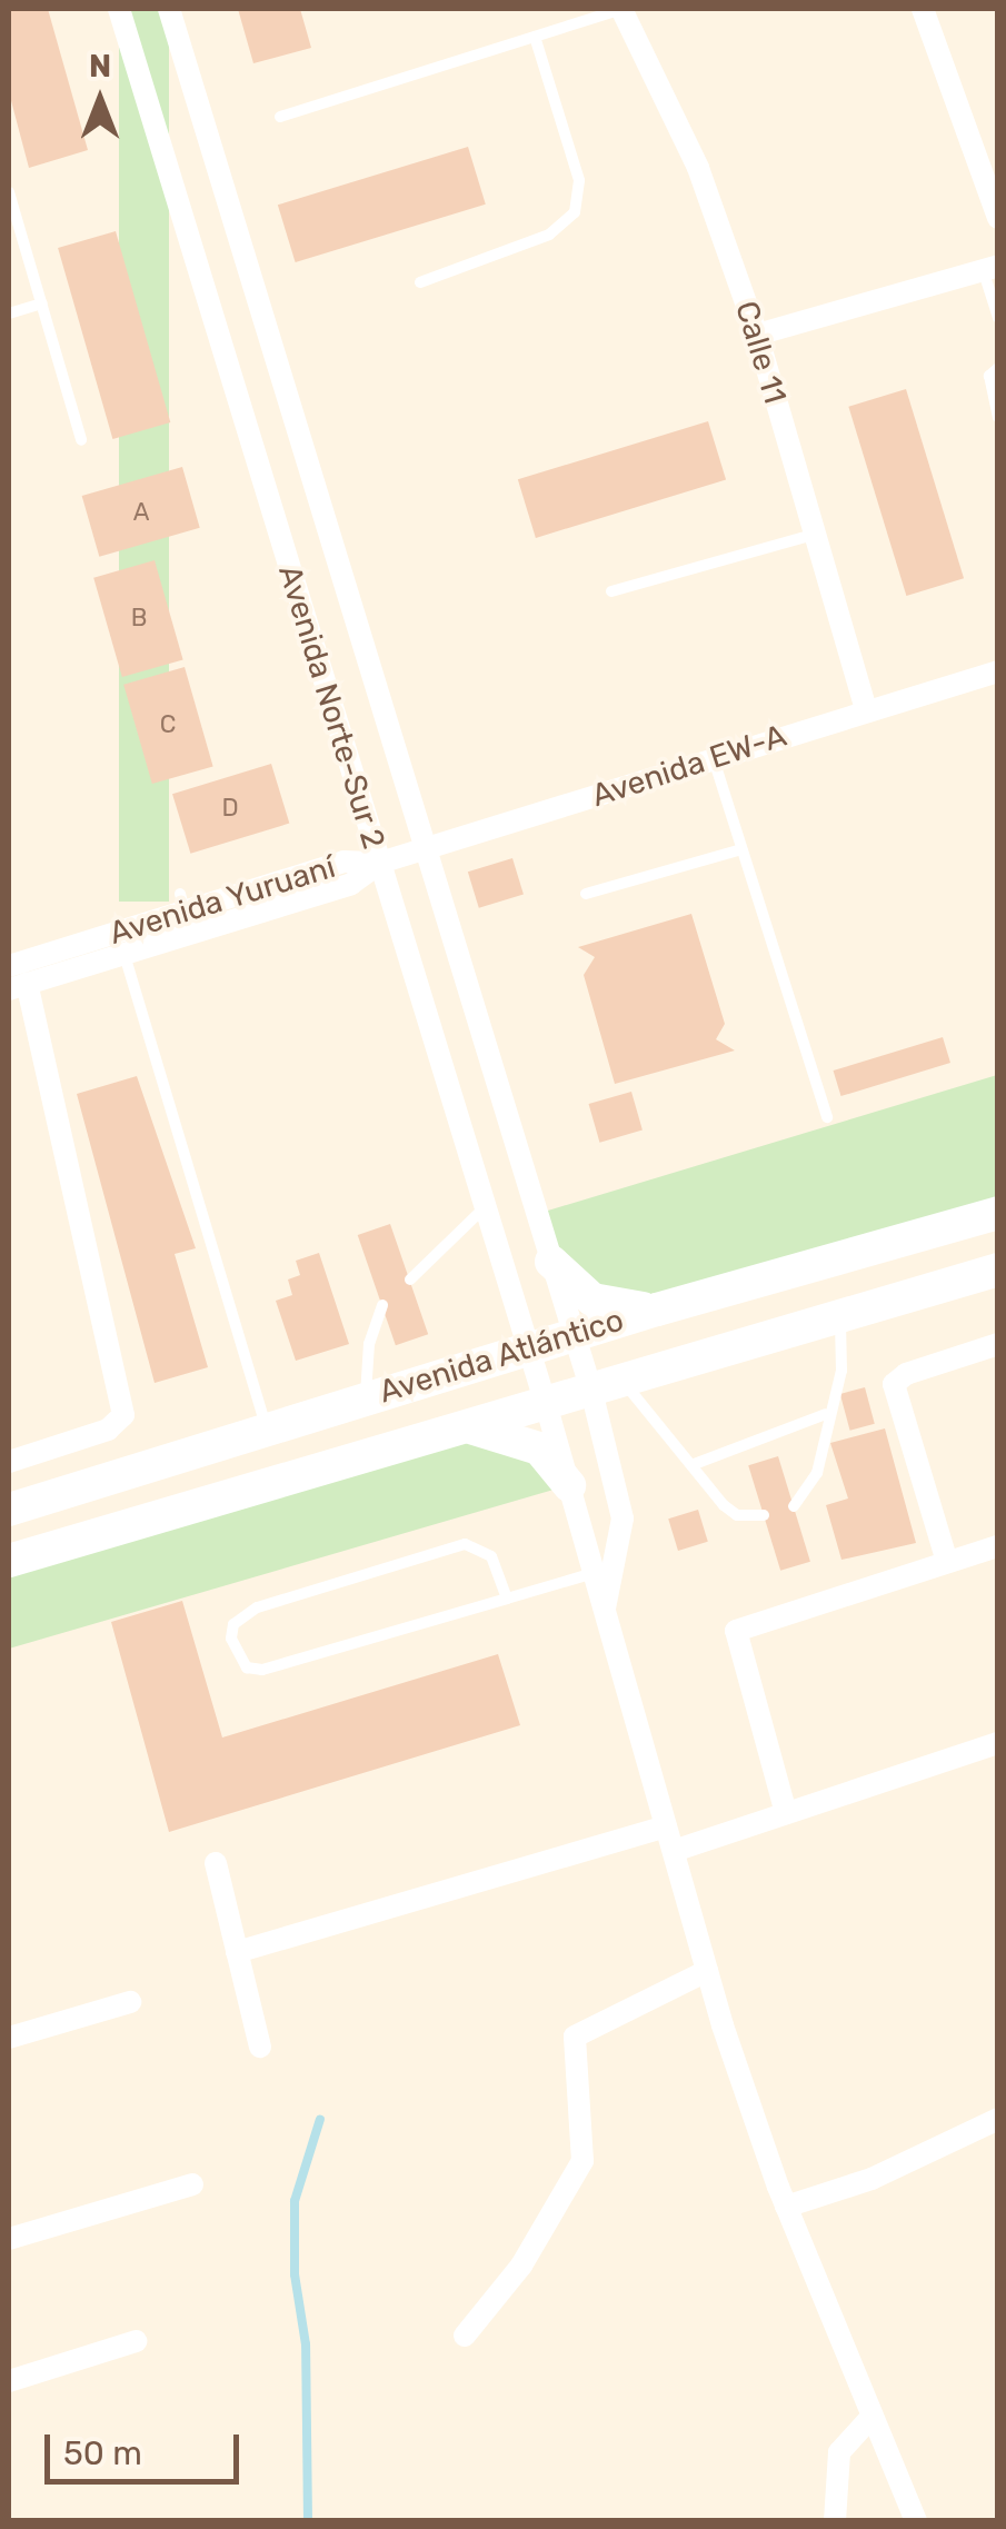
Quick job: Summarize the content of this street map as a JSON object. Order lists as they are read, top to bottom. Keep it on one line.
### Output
{"streets":{"main road":["Avenida Atlántico"],"street":["Calle 11","Avenida Norte-Sur 2","Avenida EW-A","Avenida Yuruaní"]},"crossings":[["Calle 11","Avenida EW-A"],["Avenida Norte-Sur 2","Avenida EW-A"],["Avenida Norte-Sur 2","Avenida Yuruaní"],["Avenida Norte-Sur 2","Avenida Atlántico"],["Avenida EW-A","Avenida Yuruaní"]],"house_numbers":["A","B","C","D"],"scale_bar":"50 m","north":"top"}
